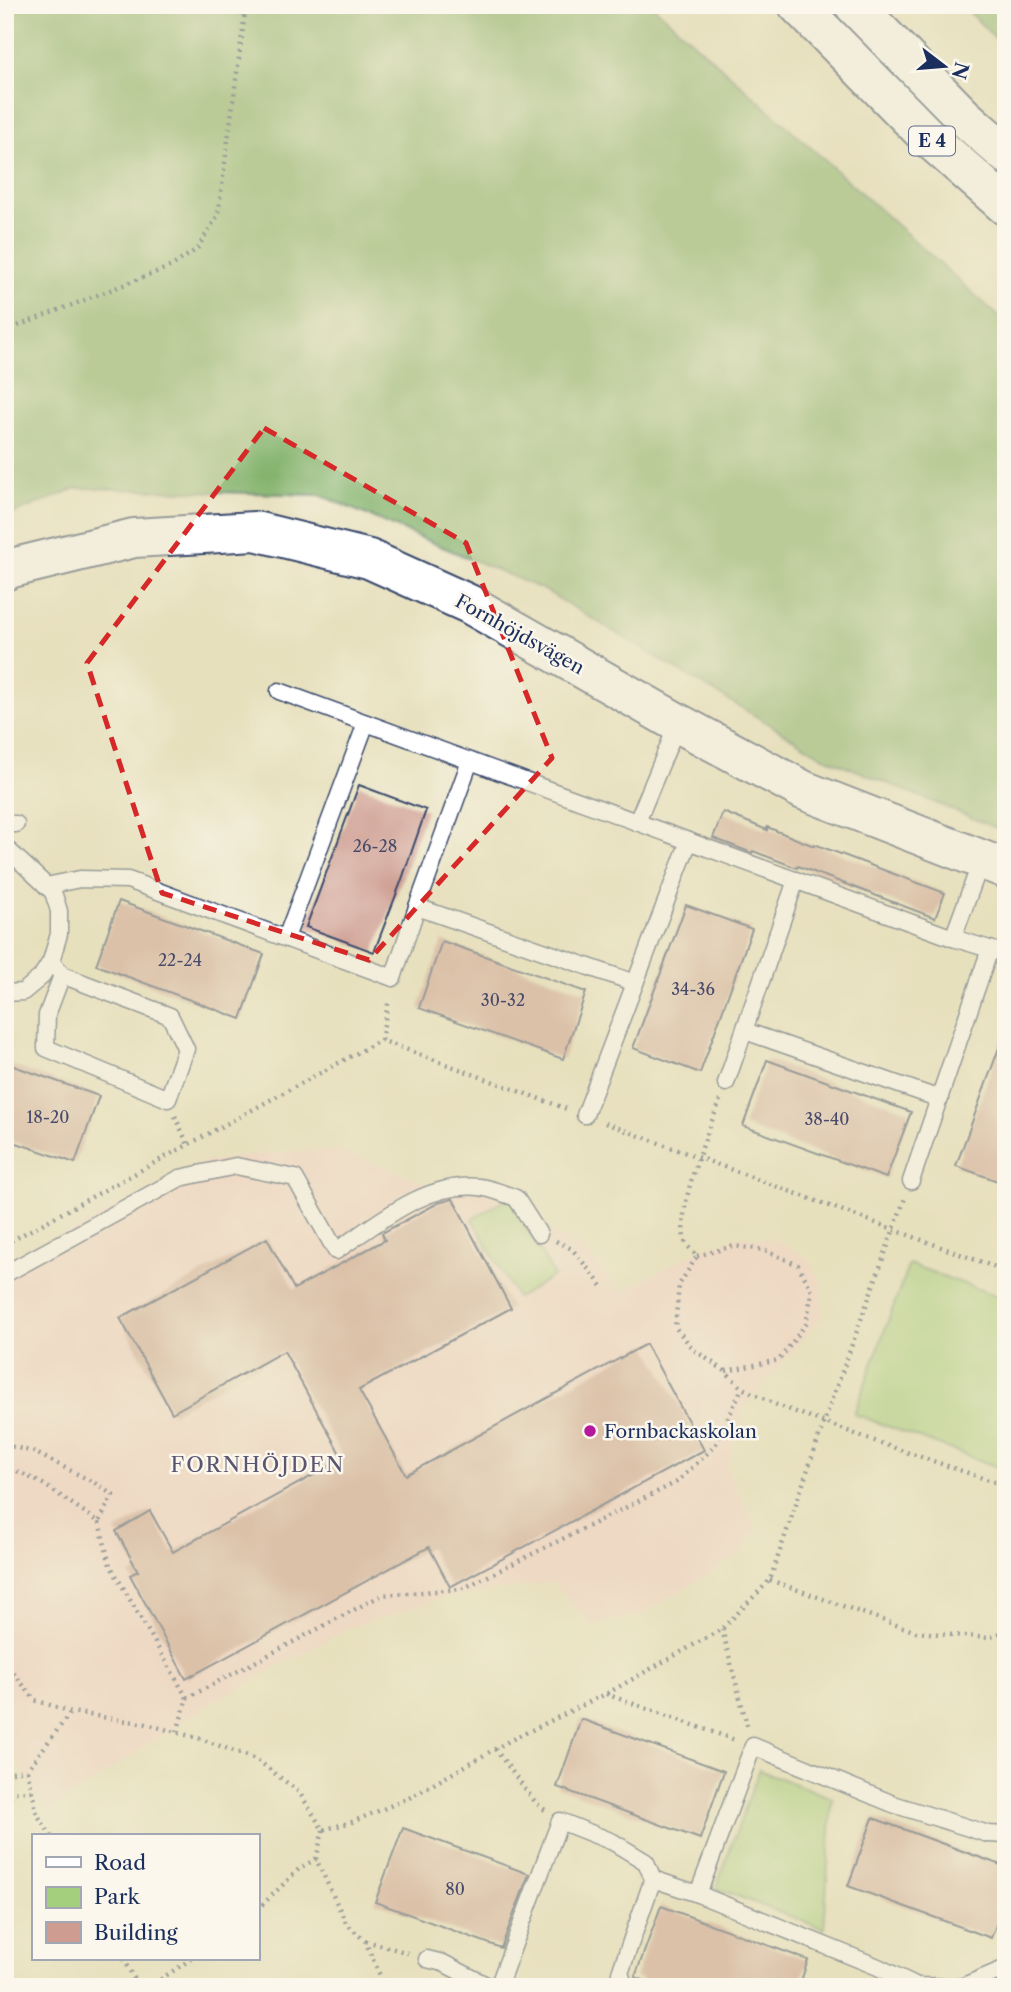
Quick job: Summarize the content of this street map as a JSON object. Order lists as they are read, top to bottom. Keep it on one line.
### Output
{"streets":{"main road":["E 4","Fornhöjdsvägen"]},"districts":["FORNHÖJDEN"],"places":["Fornbackaskolan"],"house_numbers":["26-28","22-24","34-36","30-32","18-20","38-40","80"],"legend":["Road","Park","Building"],"north":"right"}
